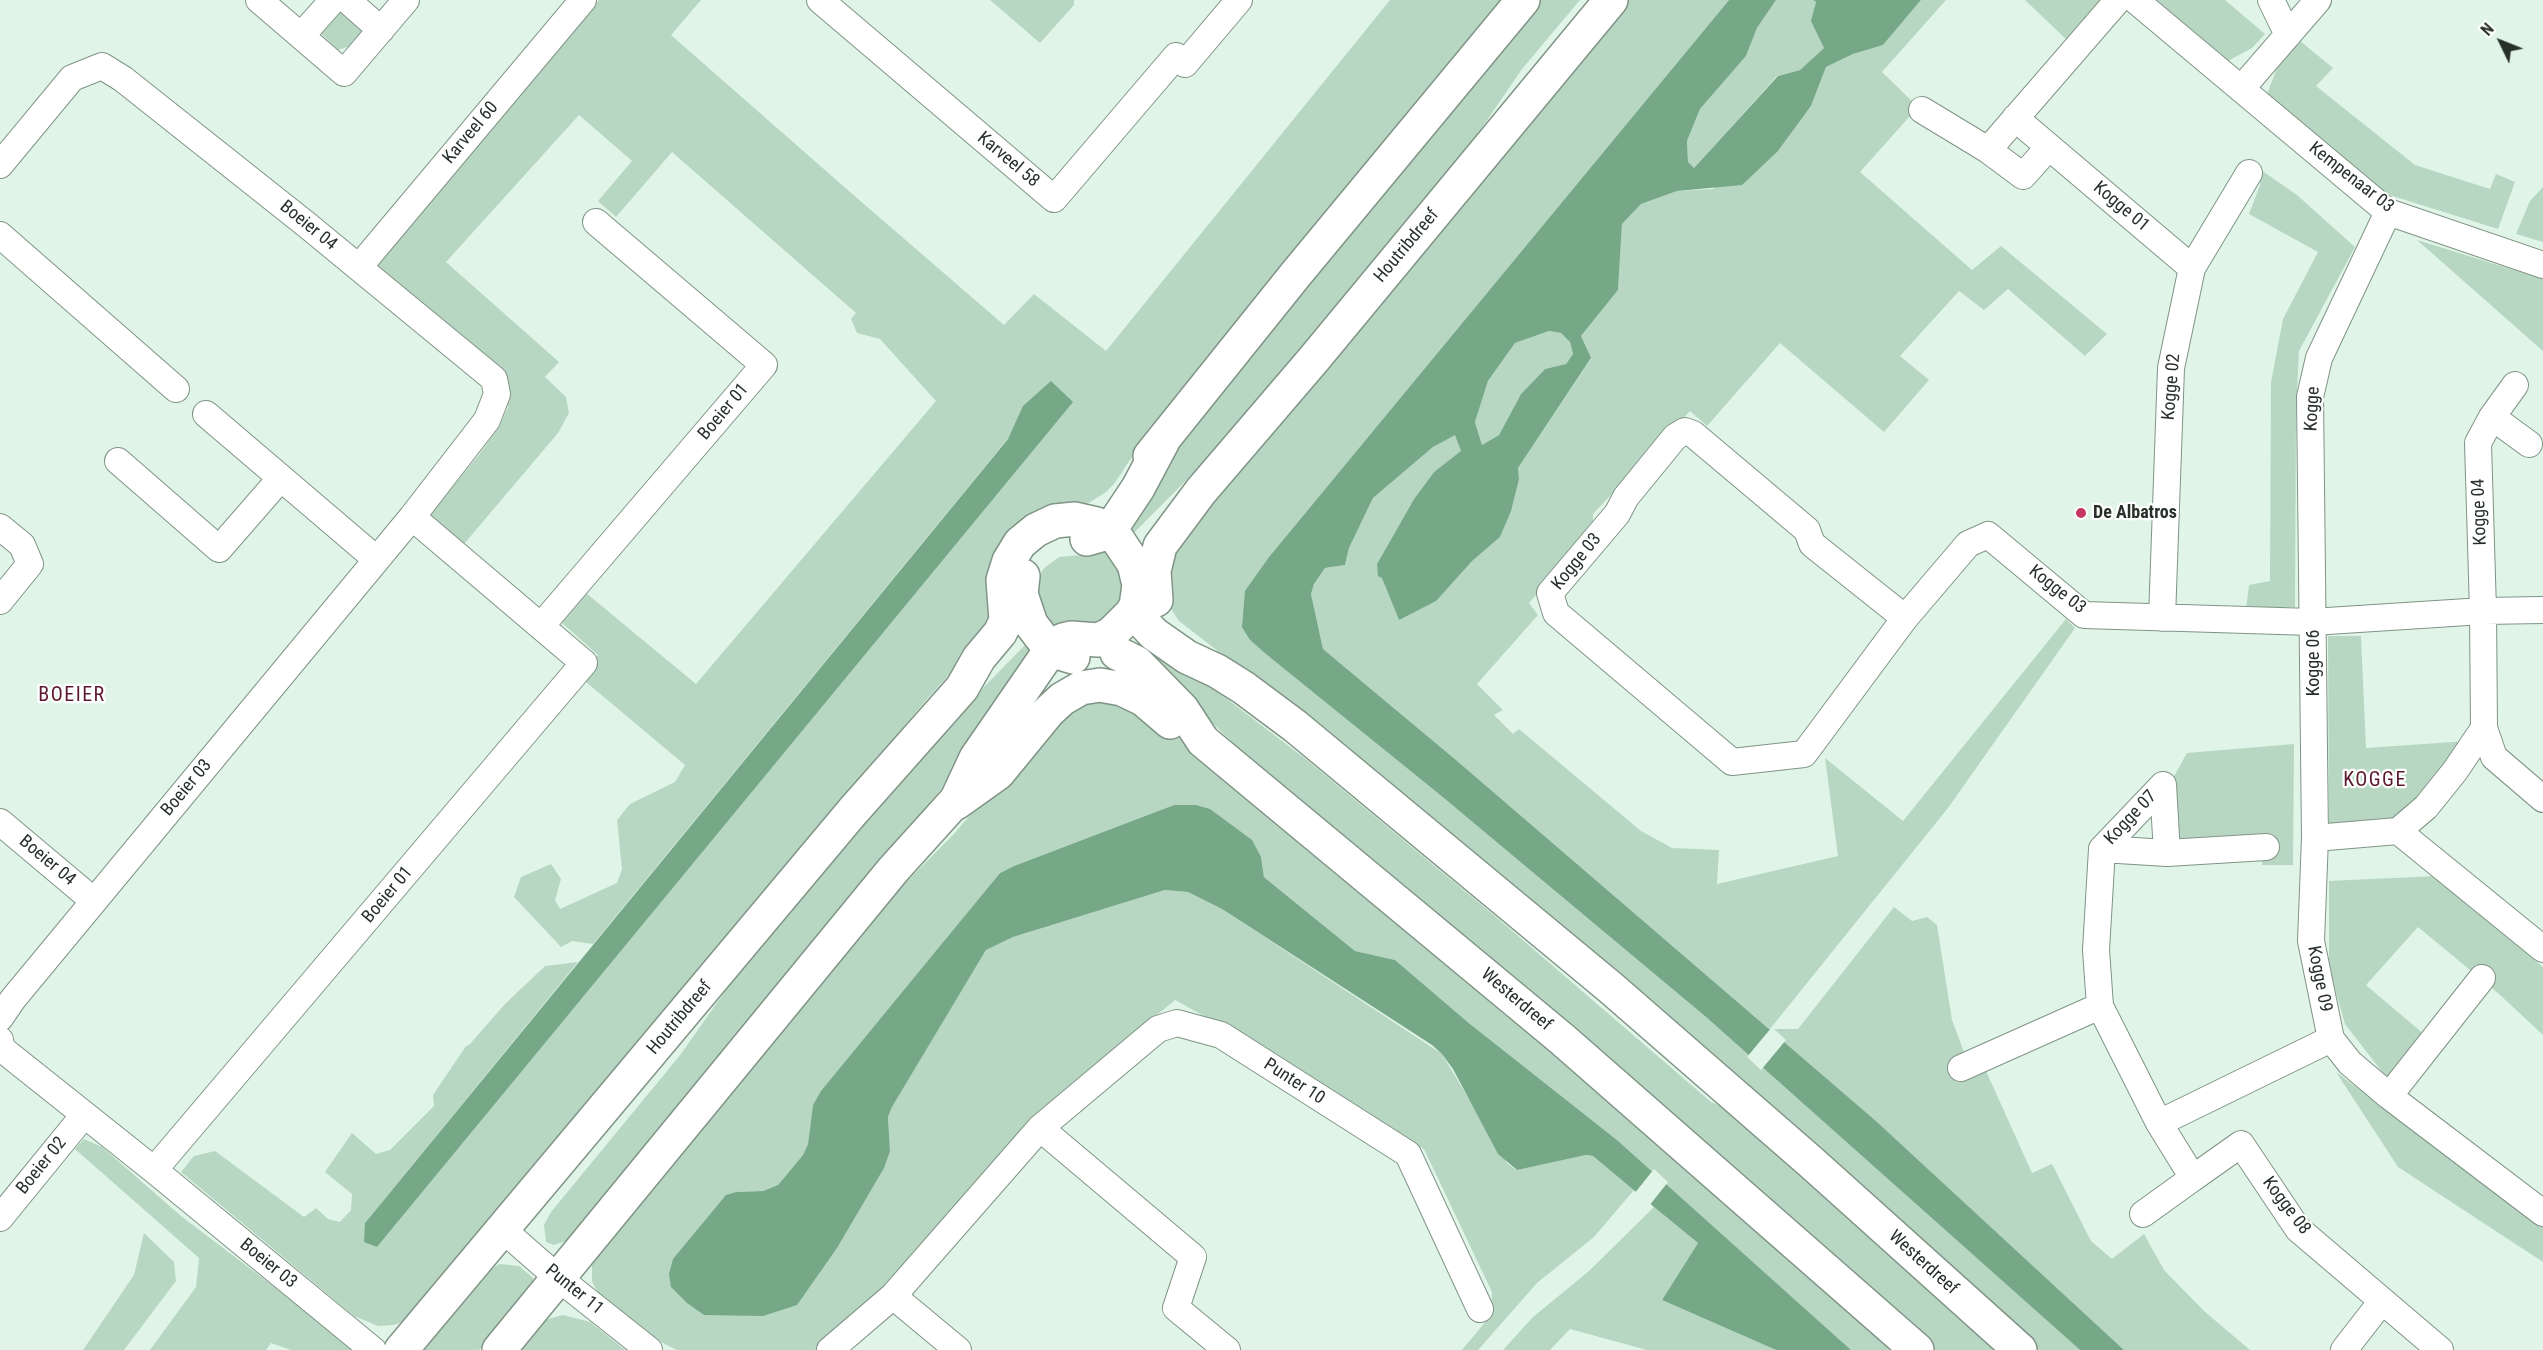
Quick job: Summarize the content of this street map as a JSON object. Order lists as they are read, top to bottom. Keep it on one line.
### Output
{"streets":{"main road":["Houtribdreef","Westerdreef"],"street":["Karveel 60","Karveel 58","Kempenaar 03","Kogge 01","Boeier 04","Kogge 02","Kogge","Boeier 01","Kogge 04","Kogge 03","Kogge 06","Boeier 03","Kogge 07","Kogge 09","Punter 10","Boeier 02","Kogge 08","Punter 11"]},"crossings":[["Karveel 60","Boeier 04"],["Kempenaar 03","Kogge"],["Kogge 01","Kogge 02"],["Boeier 04","Boeier 01"],["Boeier 04","Boeier 03"],["Houtribdreef","Westerdreef"],["Houtribdreef","Punter 11"],["Kogge 02","Kogge 03"],["Kogge","Kogge 06"],["Boeier 01","Boeier 03"],["Kogge 04","Kogge 06"],["Kogge 06","Kogge 09"],["Boeier 03","Boeier 02"]],"districts":["BOEIER","KOGGE"],"places":["De Albatros"],"north":"top left"}
